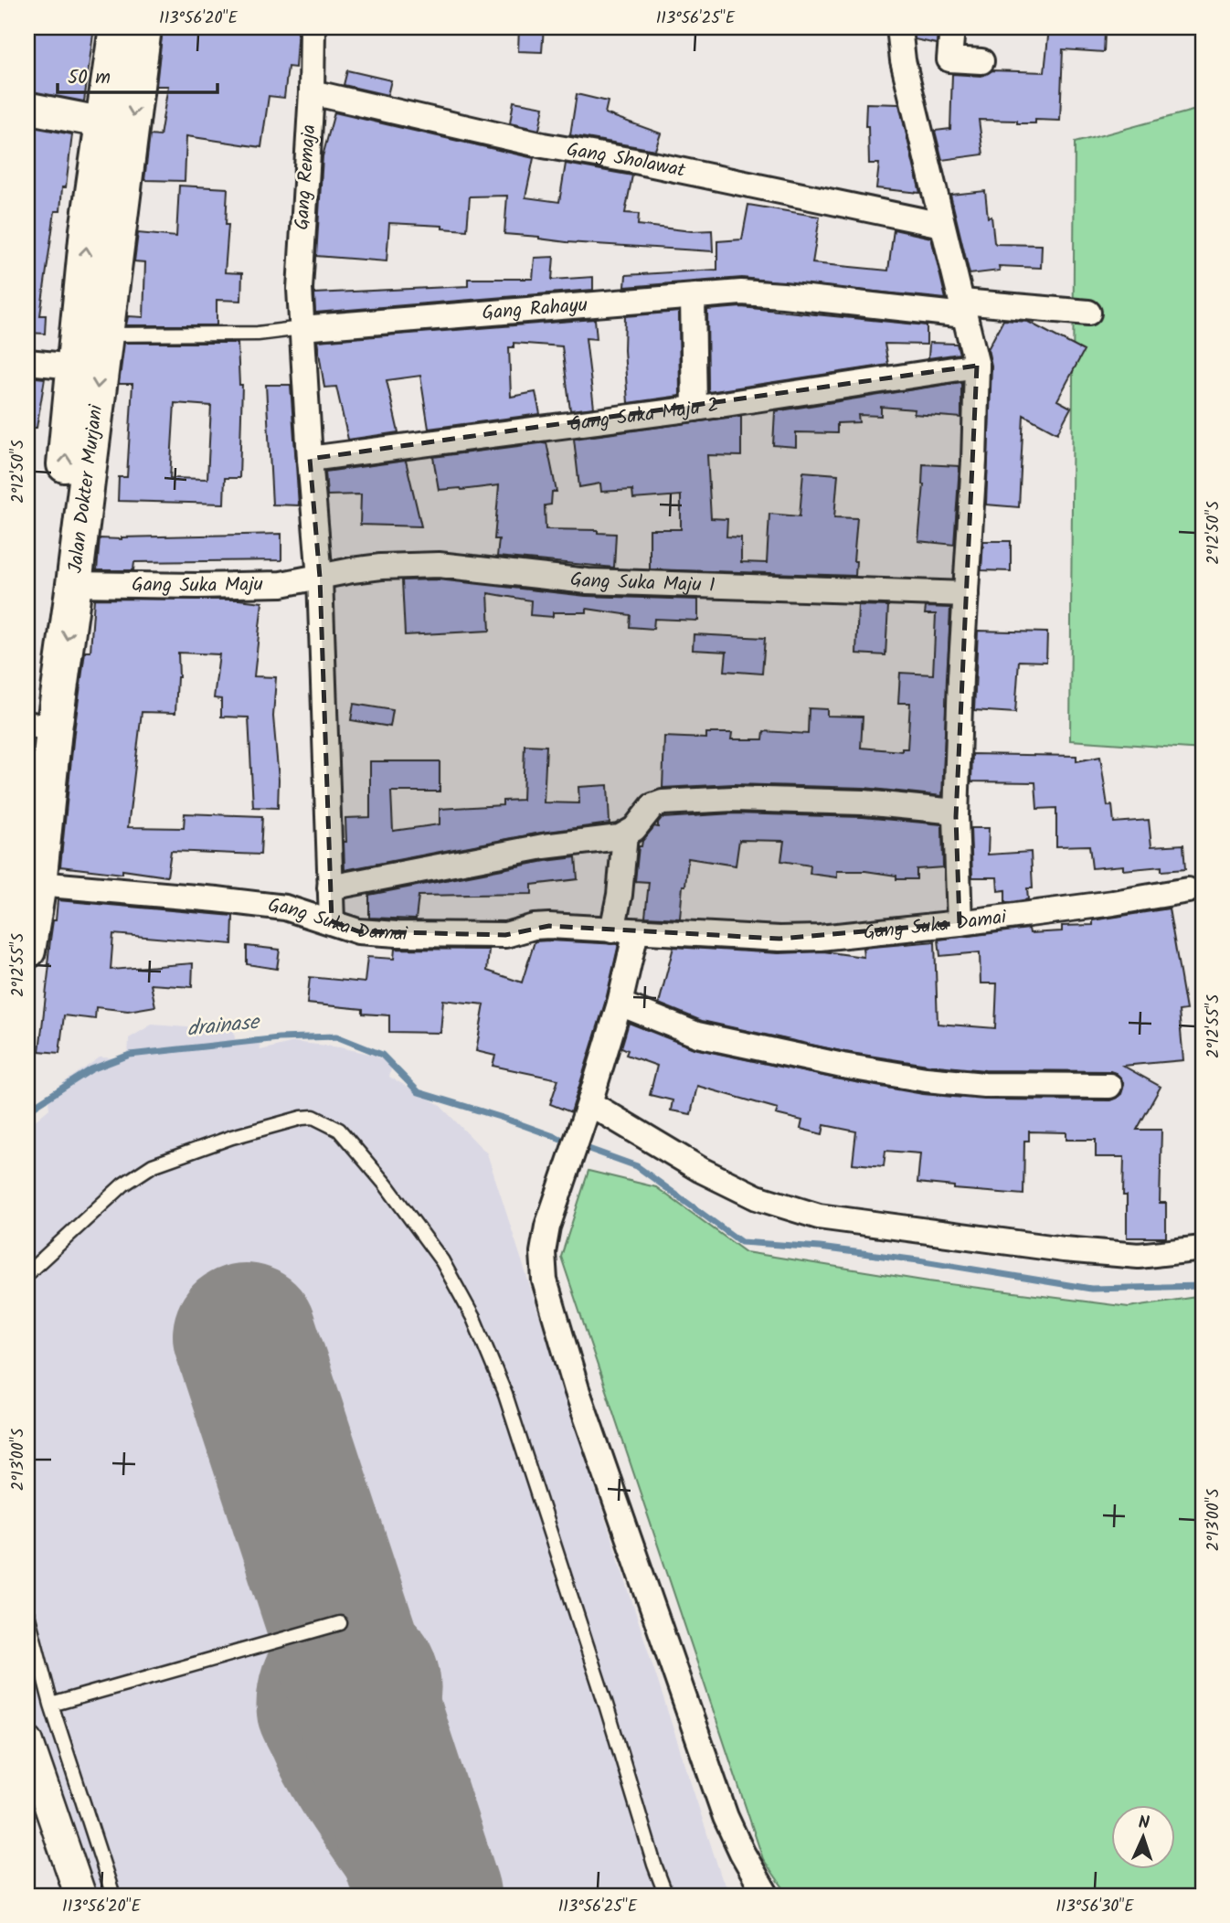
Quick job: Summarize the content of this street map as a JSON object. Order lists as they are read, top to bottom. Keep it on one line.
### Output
{"streets":{"main road":["Jalan Dokter Murjani"],"street":["Gang Sholawat","Gang Remaja","Gang Rahayu","Gang Suka Maju 2","Gang Suka Maju 1","Gang Suka Maju","Gang Suka Damai"]},"crossings":[["Gang Sholawat","Gang Remaja"],["Gang Remaja","Gang Rahayu"],["Gang Remaja","Gang Suka Maju 2"],["Gang Remaja","Gang Suka Maju 1"],["Gang Remaja","Gang Suka Maju"],["Gang Remaja","Gang Suka Damai"],["Gang Rahayu","Jalan Dokter Murjani"],["Jalan Dokter Murjani","Gang Suka Maju"],["Jalan Dokter Murjani","Gang Suka Damai"],["Gang Suka Maju 1","Gang Suka Maju"]],"water":["drainase"],"scale_bar":"50 m","north":"top","coordinates":["113°56'20\"E","113°56'25\"E","2°12'50\"S","2°12'55\"S","2°13'00\"S","113°56'30\"E"]}
